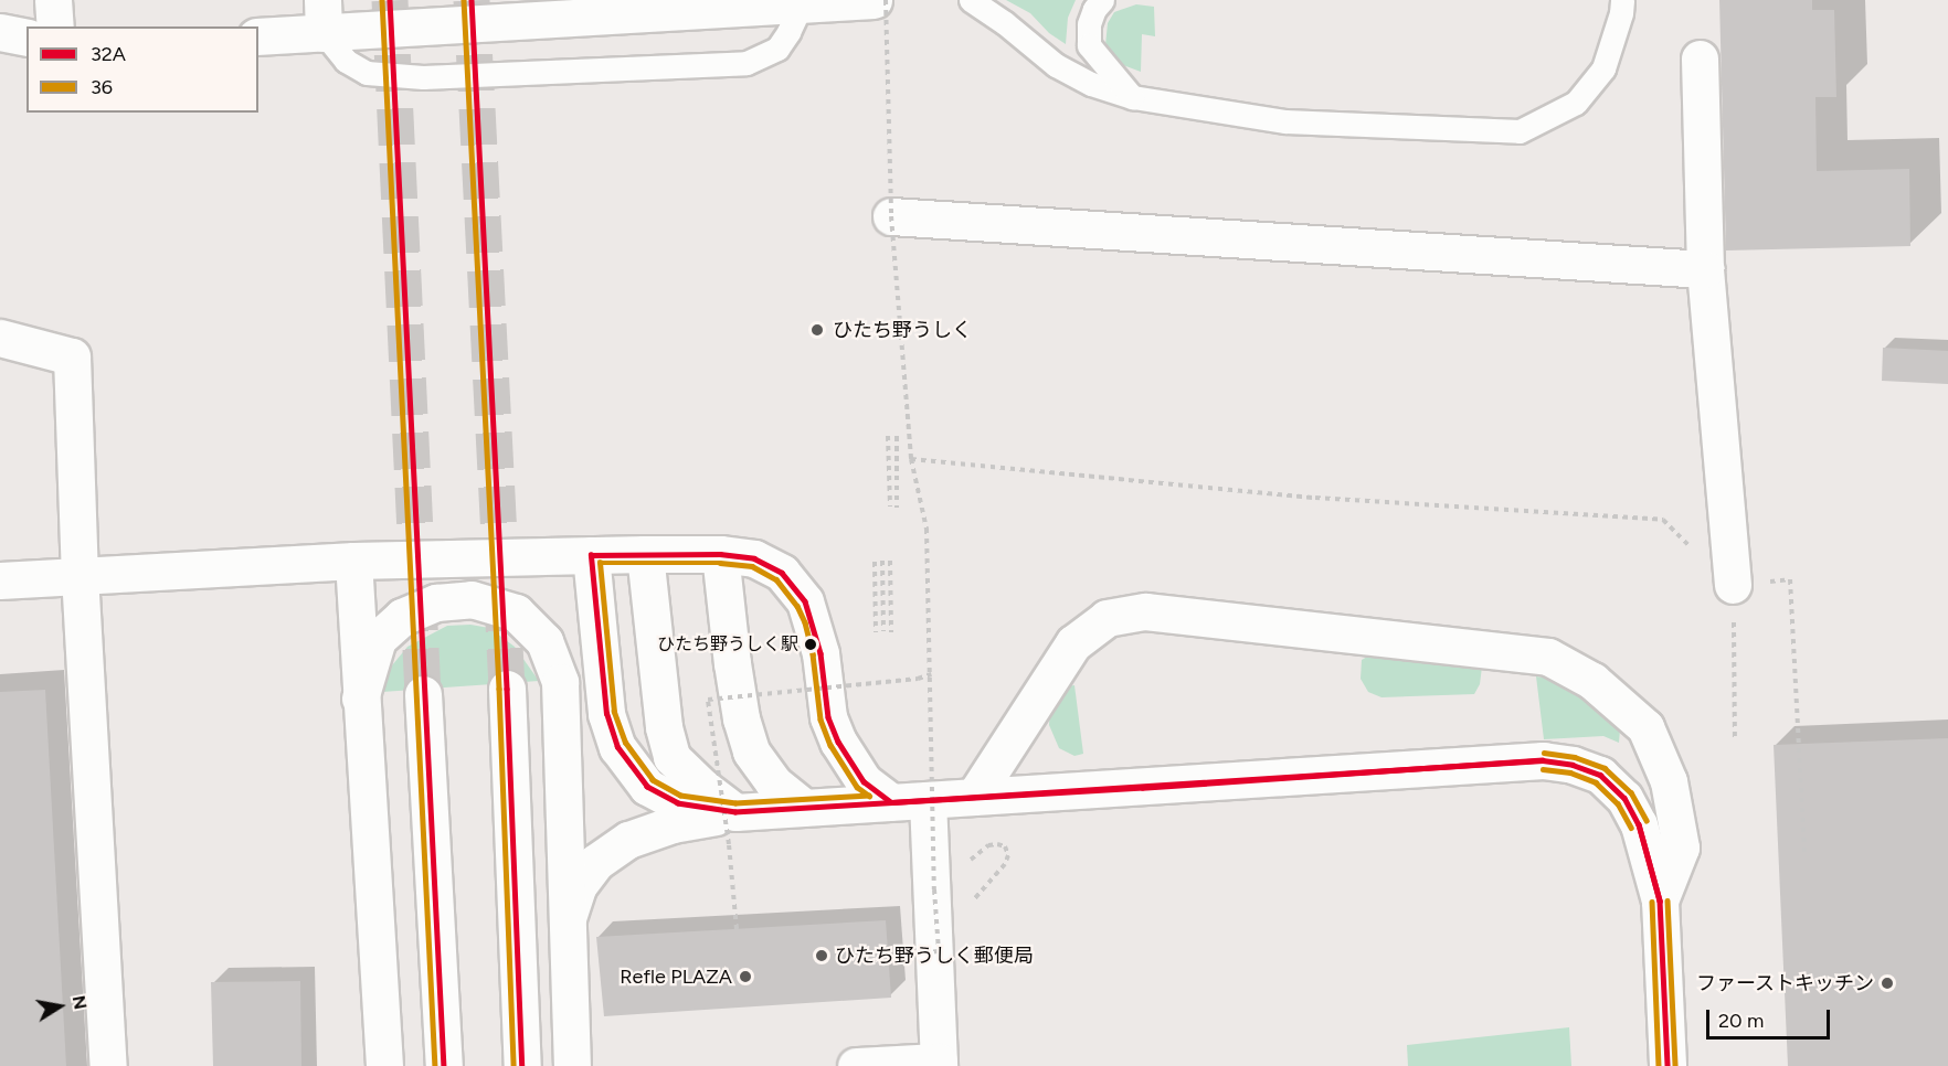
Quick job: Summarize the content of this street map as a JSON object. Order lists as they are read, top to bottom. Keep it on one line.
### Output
{"places":["ひたち野うしく","ひたち野うしく駅","ひたち野うしく郵便局","Refle PLAZA","ファーストキッチン"],"lines":["transit line 32A","transit line 36"],"legend":["32A","36"],"scale_bar":"20 m","north":"right"}
